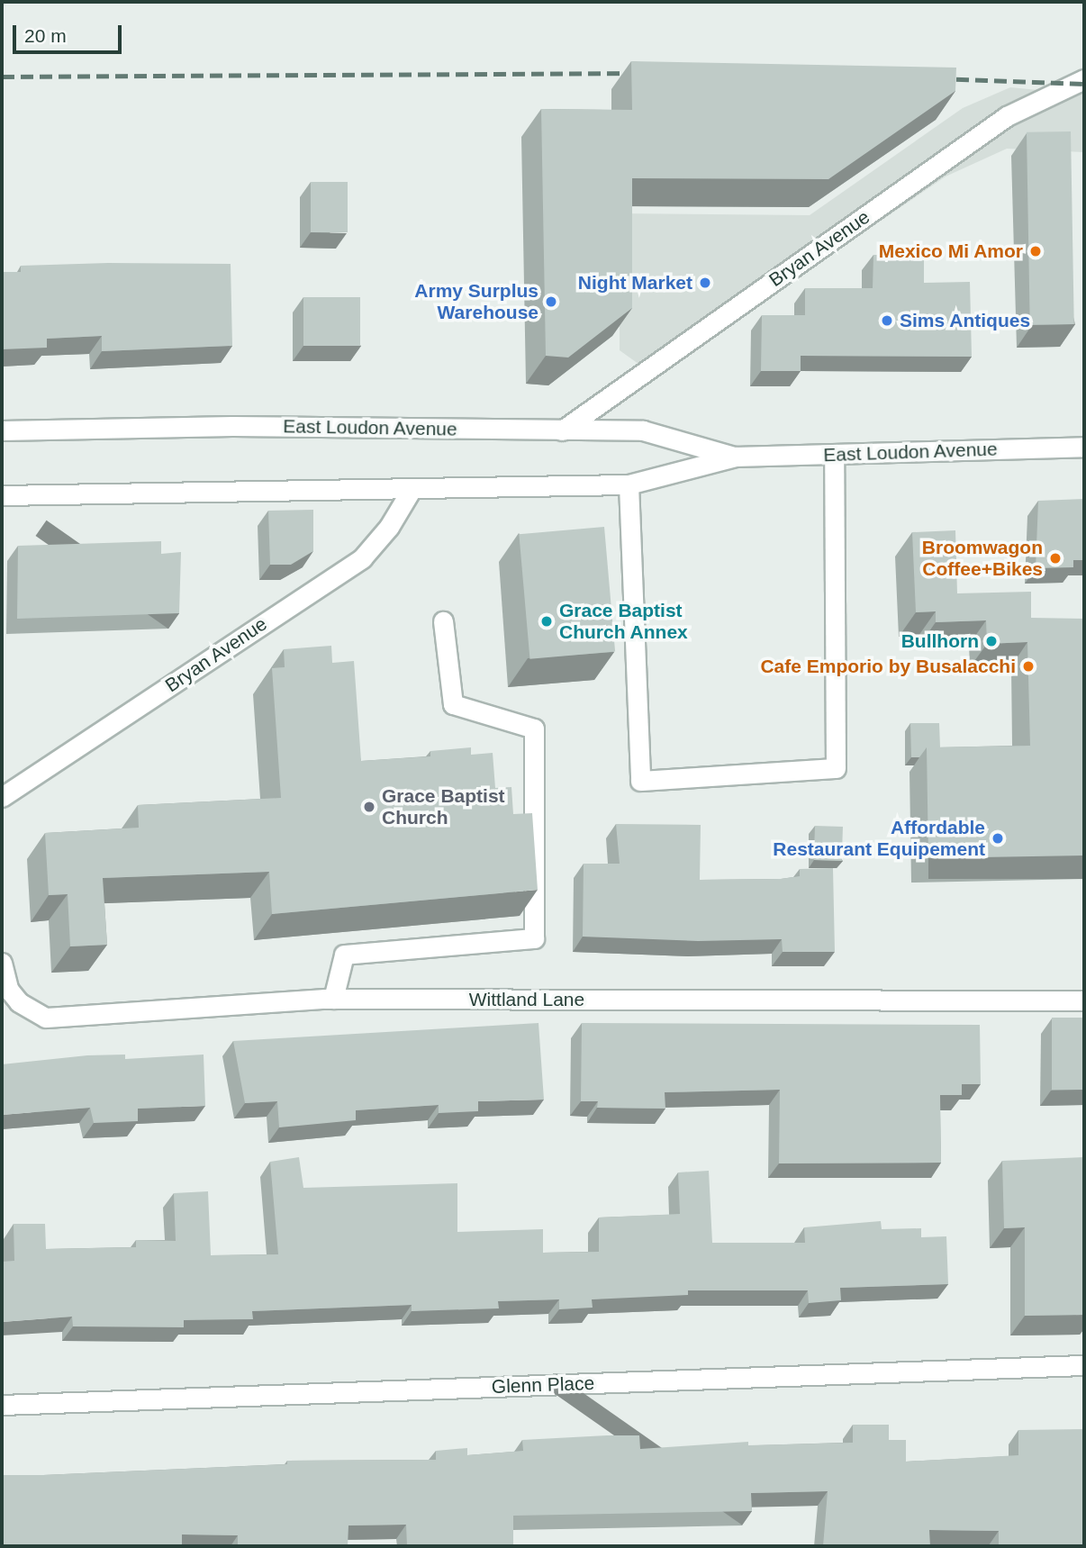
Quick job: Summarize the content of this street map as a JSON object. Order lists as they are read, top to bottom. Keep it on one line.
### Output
{"streets":{"street":["Bryan Avenue","East Loudon Avenue","Wittland Lane","Glenn Place"]},"crossings":[["Bryan Avenue","East Loudon Avenue"]],"places":["Mexico Mi Amor","Night Market","Army Surplus Warehouse","Sims Antiques","Broomwagon Coffee+Bikes","Grace Baptist Church Annex","Bullhorn","Cafe Emporio by Busalacchi","Grace Baptist Church","Affordable Restaurant Equipement"],"scale_bar":"20 m"}
